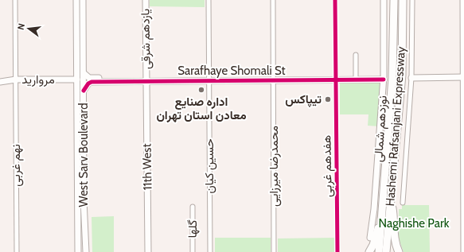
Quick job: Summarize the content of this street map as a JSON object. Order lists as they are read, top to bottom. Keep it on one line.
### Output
{"streets":{"highway":["Hashemi Rafsanjani Expressway"],"street":["یازدهم شرقی","Sarafhaye Shomali St","مروارید","نوزدهم شمالی","West Sarv Boulevard","نهم غربی","حسین کیان","محمدرضا میرزایی","هفدهم غربی","11th West","گلها"]},"crossings":[["یازدهم شرقی","Sarafhaye Shomali St"],["یازدهم شرقی","11th West"],["Sarafhaye Shomali St","نوزدهم شمالی"],["Sarafhaye Shomali St","West Sarv Boulevard"],["Sarafhaye Shomali St","حسین کیان"],["Sarafhaye Shomali St","محمدرضا میرزایی"],["Sarafhaye Shomali St","هفدهم غربی"],["Sarafhaye Shomali St","11th West"],["مروارید","West Sarv Boulevard"],["مروارید","نهم غربی"]],"parks":["Naghishe Park"],"places":["اداره صنایع معادن استان تهران","تیپاکس"],"north":"left"}
